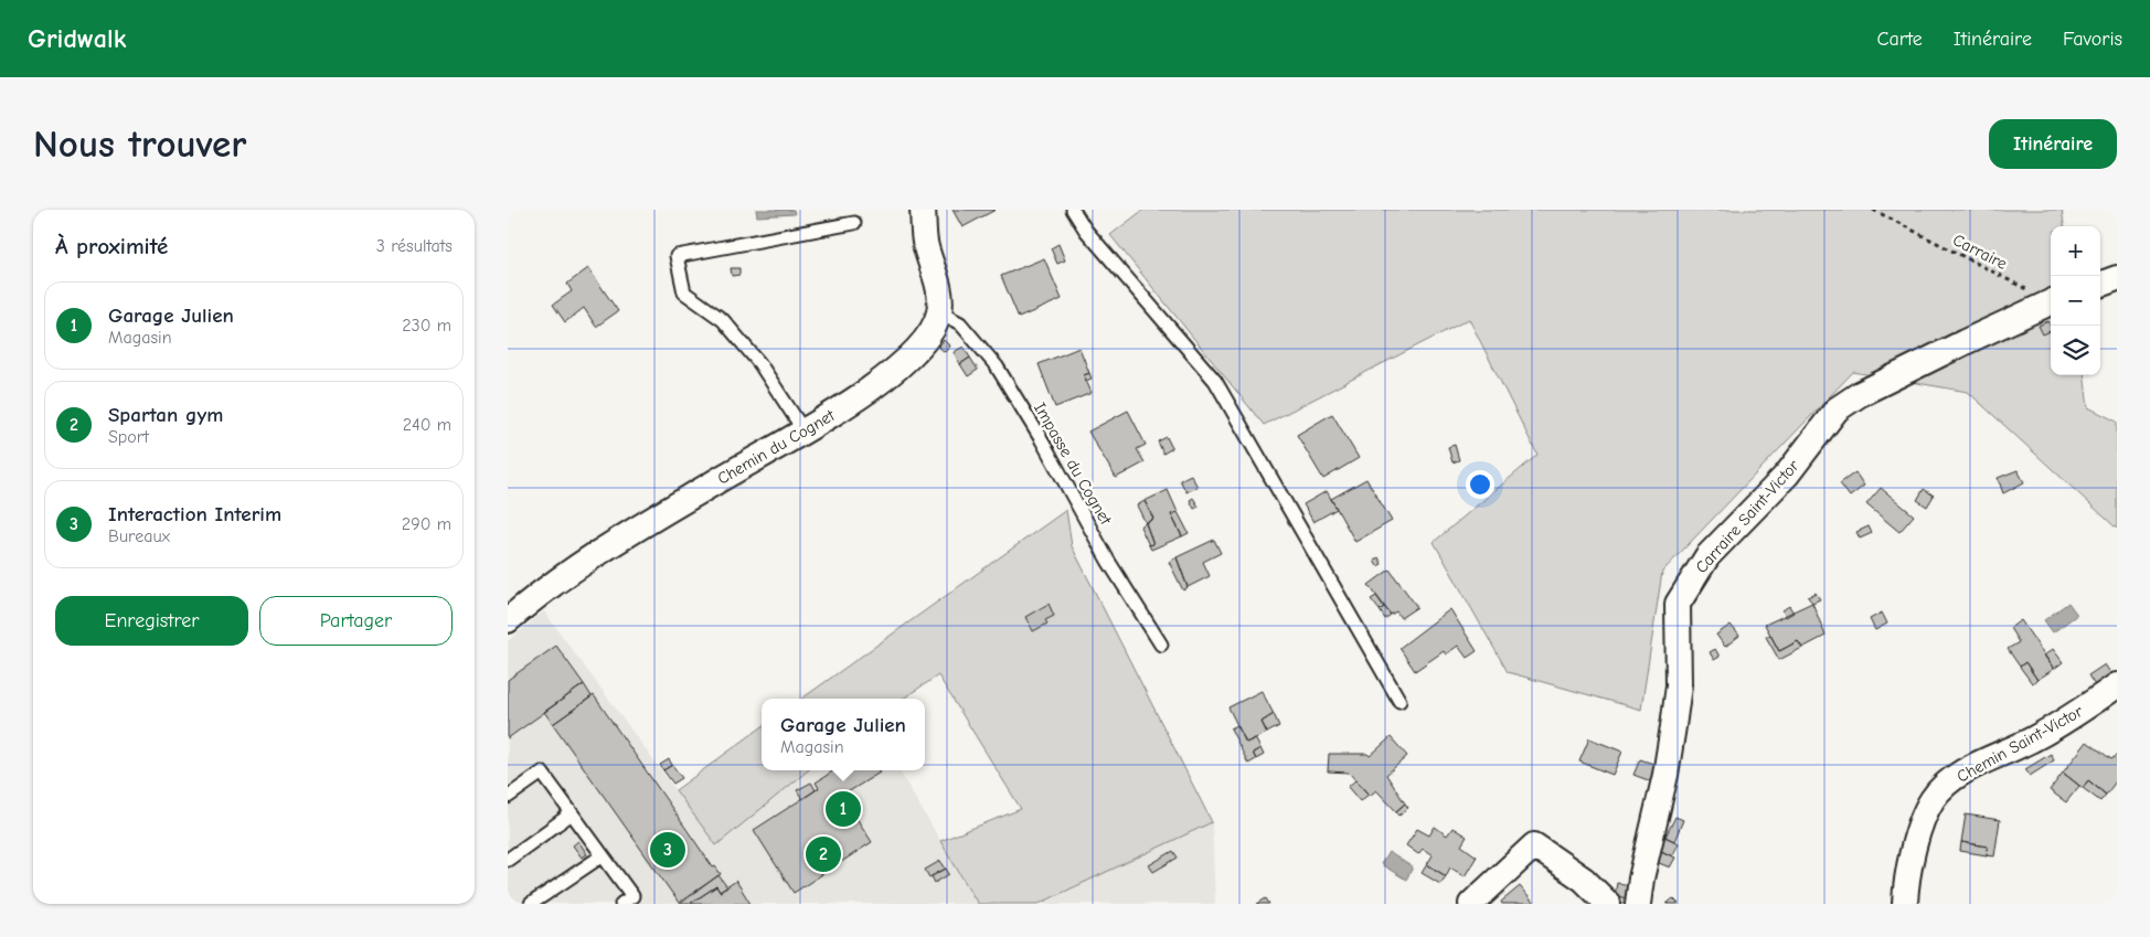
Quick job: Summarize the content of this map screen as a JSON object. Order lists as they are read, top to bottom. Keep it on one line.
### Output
{"streets":{"street":["Chemin du Cognet","Carraire Saint-Victor","Chemin Saint-Victor"],"lane":["Impasse du Cognet"],"path":["Carraire"]},"crossings":[["Carraire","Carraire Saint-Victor"],["Chemin du Cognet","Impasse du Cognet"]],"page":{"header":"Gridwalk","nav":["Carte","Itinéraire","Favoris"],"buttons":["Itinéraire",["Enregistrer","Partager"]],"title":"Nous trouver","heading":["À proximité","3 résultats"],"map_buttons":["+","−"],"list":[{"mark":"1","name":"Garage Julien","note":"Magasin","value":"230 m"},{"mark":"2","name":"Spartan gym","note":"Sport","value":"240 m"},{"mark":"3","name":"Interaction Interim","note":"Bureaux","value":"290 m"}],"popup":["Garage Julien","Magasin"],"pins":["1","3","2"]}}
